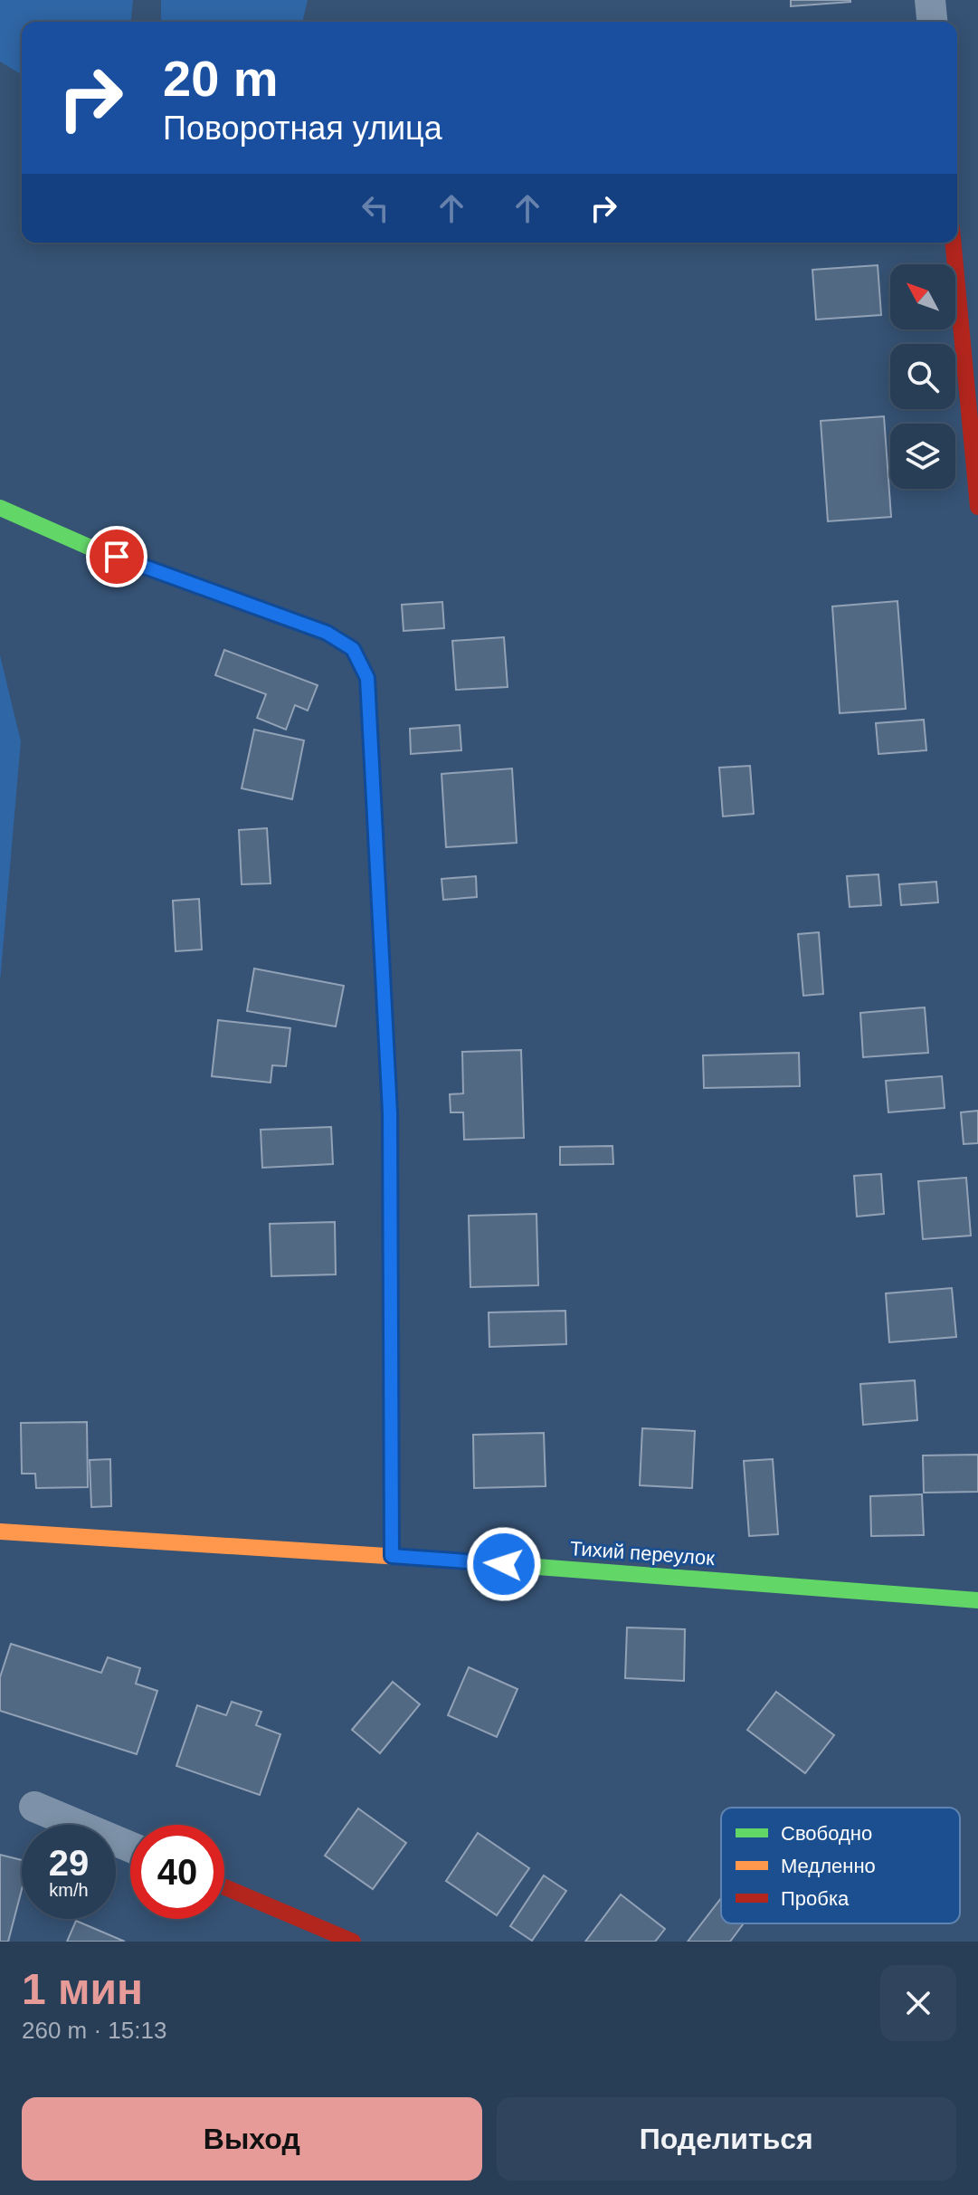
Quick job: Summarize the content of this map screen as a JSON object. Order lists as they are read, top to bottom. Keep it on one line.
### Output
{"streets":{"street":["Тихий переулок"]},"legend":["Свободно","Медленно","Пробка"],"north":"top left","page":{"turn":["20 m","Поворотная улица"],"speed":"29 km/h","limit":"40","heading":["1 мин","260 m · 15:13"],"buttons":["Выход","Поделиться"]}}
